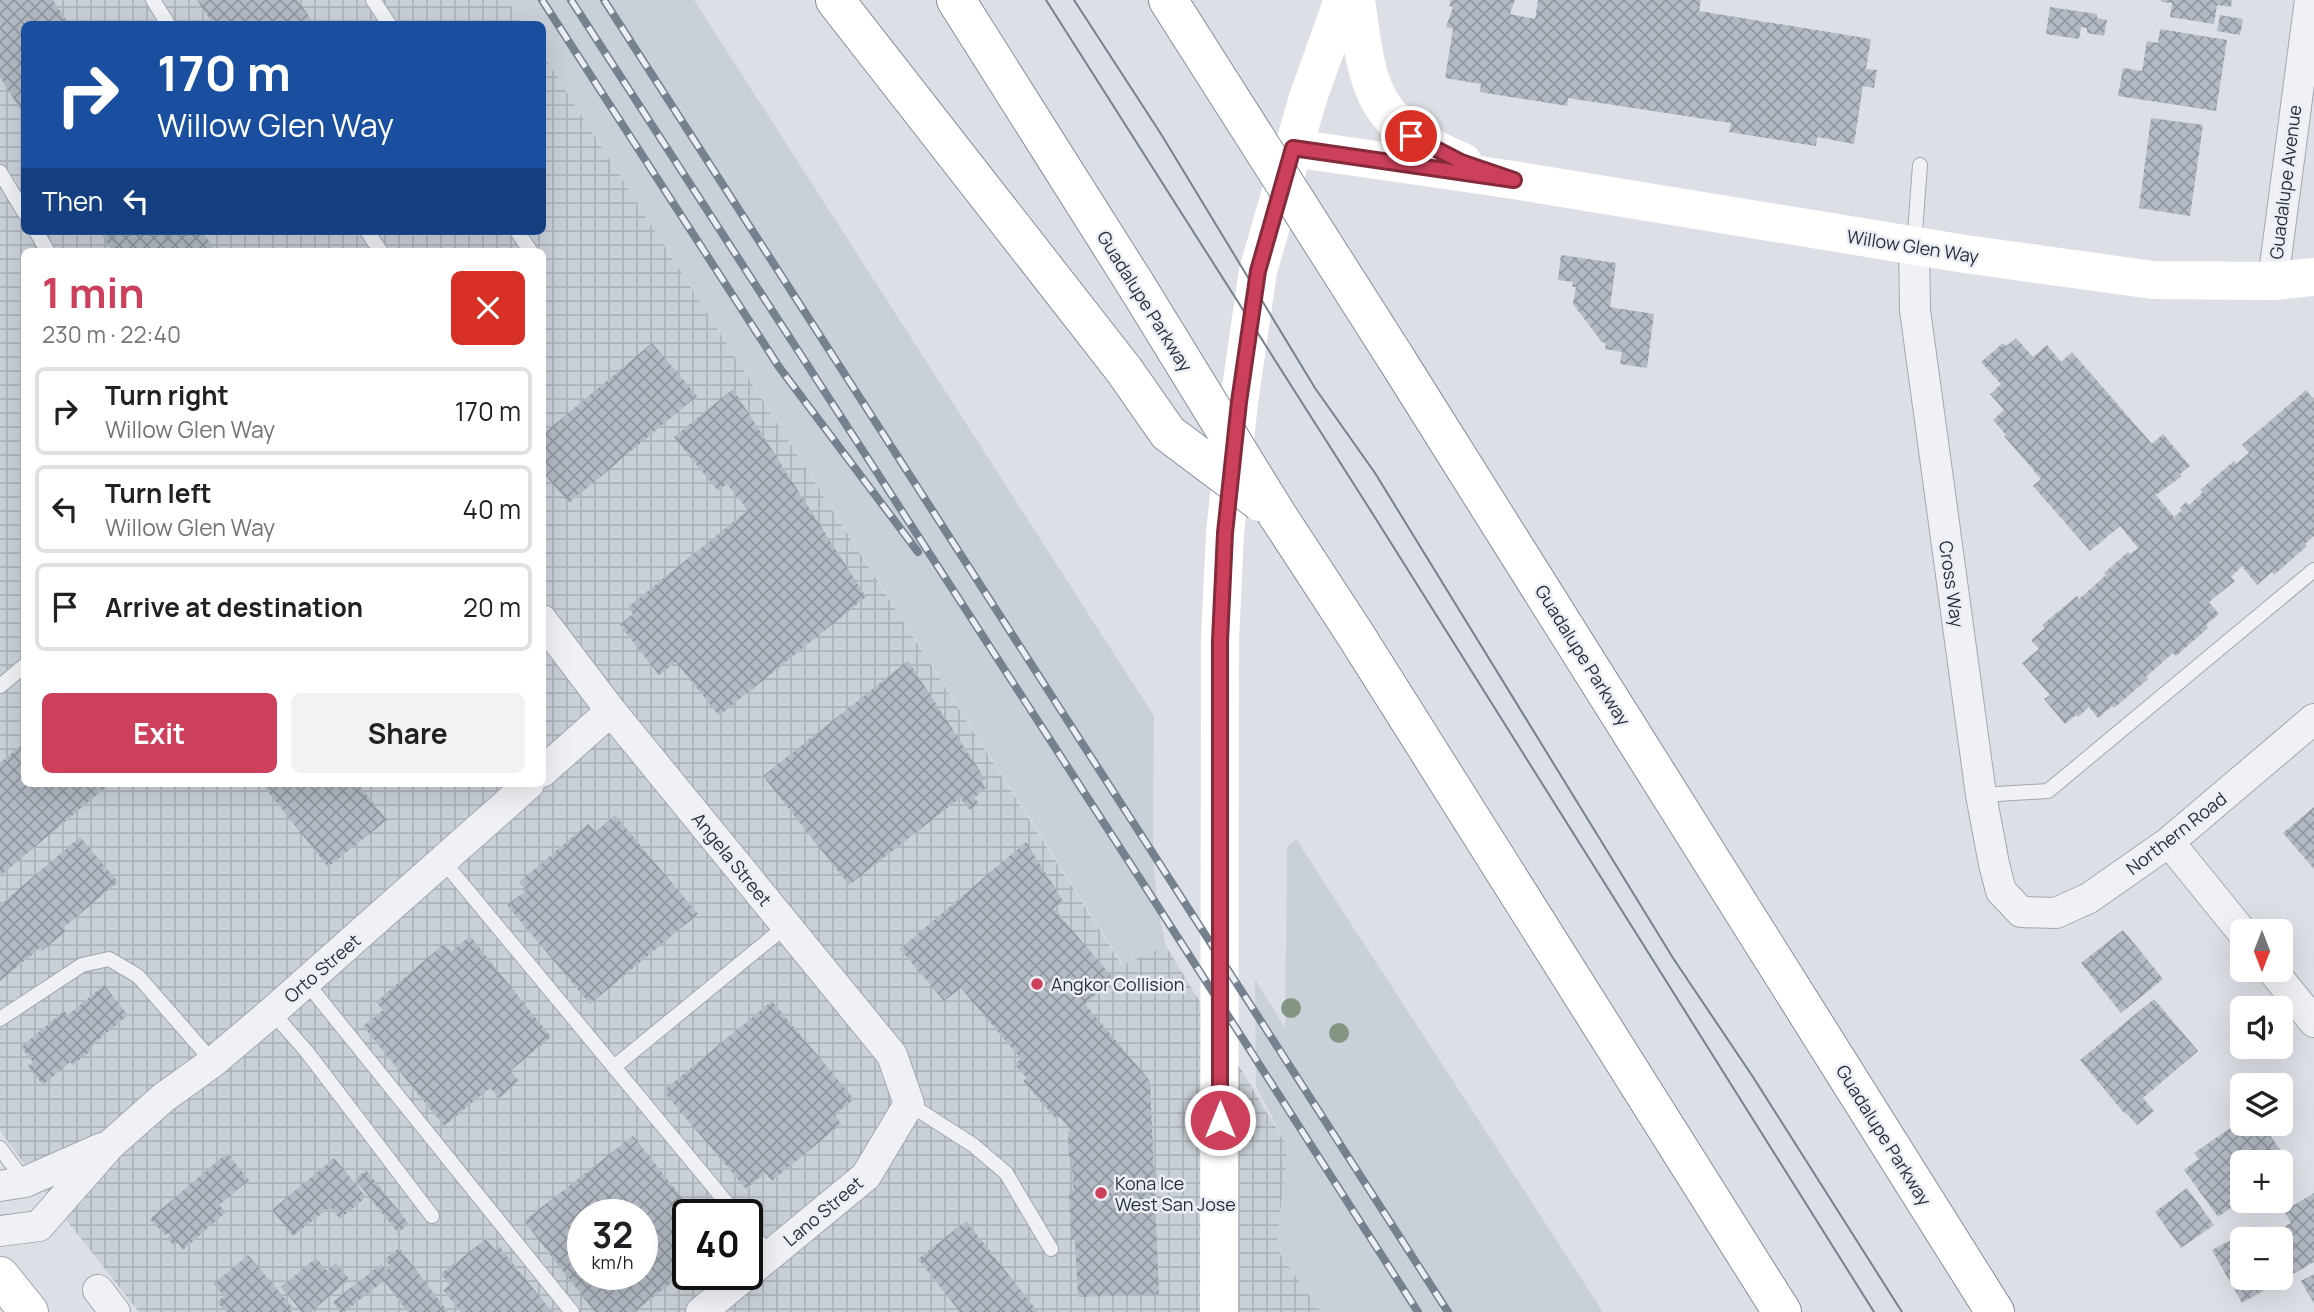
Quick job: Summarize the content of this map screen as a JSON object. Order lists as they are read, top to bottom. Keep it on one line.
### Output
{"streets":{"main road":["Willow Glen Way","Guadalupe Parkway"],"street":["Guadalupe Avenue","Cross Way","Northern Road","Angela Street","Orto Street","Lano Street"]},"crossings":[["Guadalupe Avenue","Willow Glen Way"],["Willow Glen Way","Cross Way"],["Cross Way","Northern Road"],["Angela Street","Lano Street"]],"places":["Angkor Collision","Kona Ice West San Jose"],"north":"bottom","page":{"turn":["170 m","Willow Glen Way"],"then":"Then","heading":["1 min","230 m · 22:40"],"list":[{"name":"Turn right","note":"Willow Glen Way","value":"170 m"},{"name":"Turn left","note":"Willow Glen Way","value":"40 m"},{"name":"Arrive at destination","value":"20 m"}],"buttons":["Exit","Share"],"map_buttons":["+","−"],"speed":"32 km/h","limit":"40"}}
